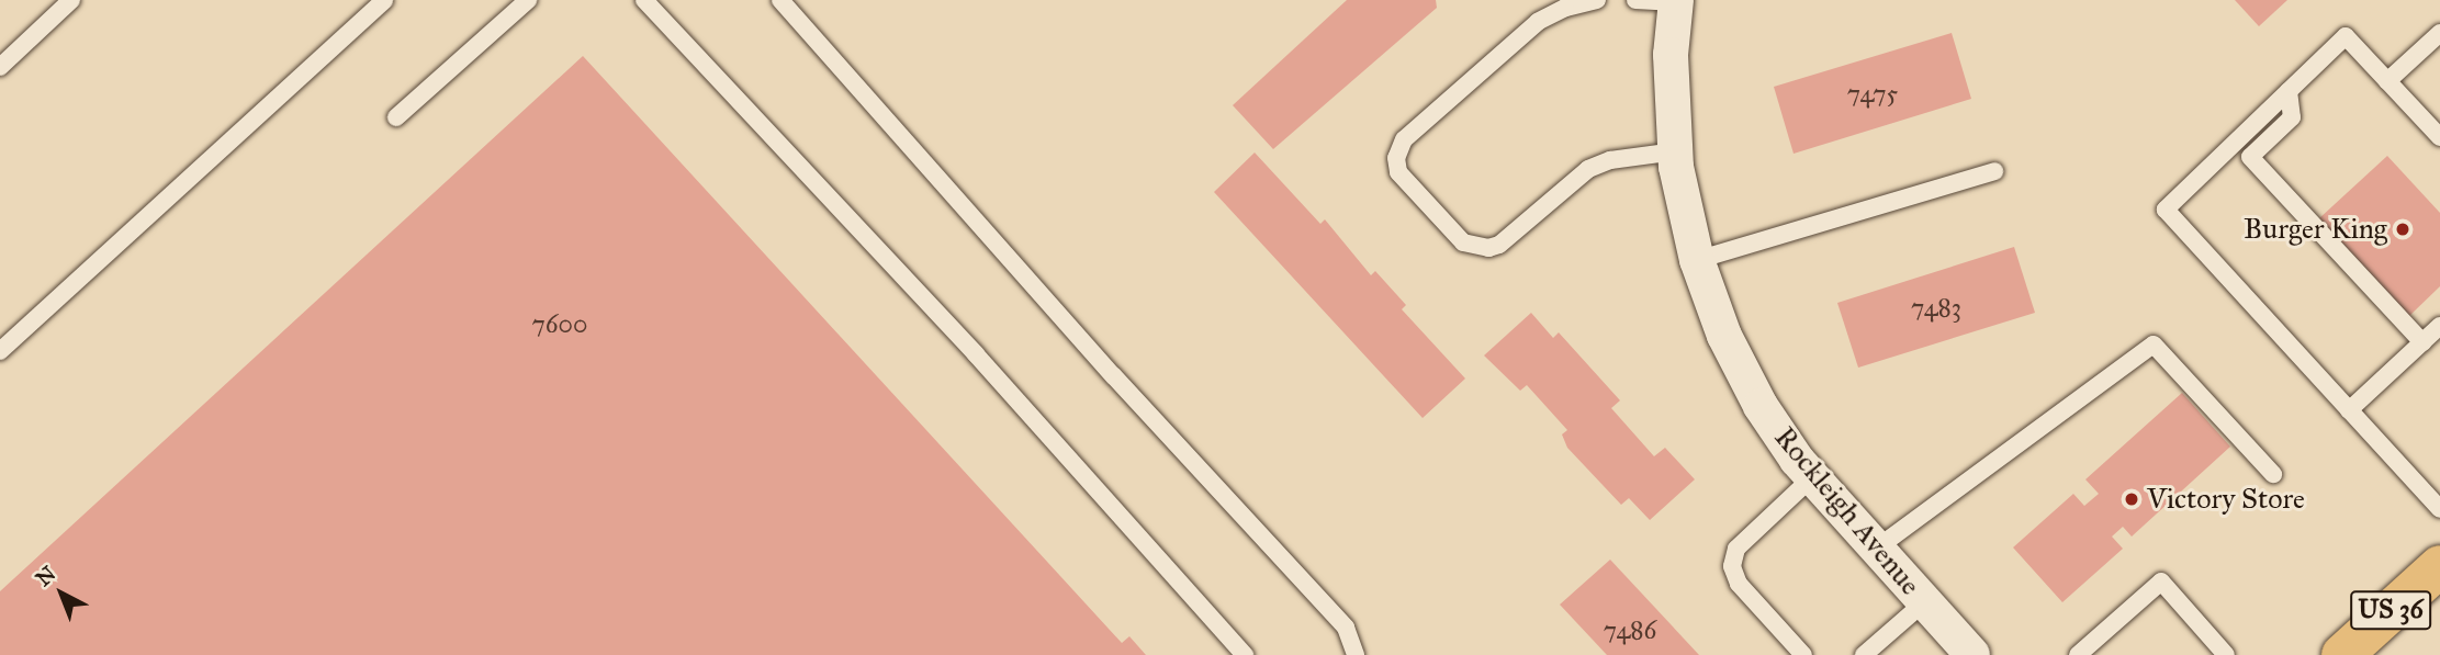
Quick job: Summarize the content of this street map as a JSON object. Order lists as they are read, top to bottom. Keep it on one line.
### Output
{"streets":{"main road":["US 36"],"street":["Rockleigh Avenue"]},"places":["Burger King","Victory Store"],"house_numbers":["7475","7483","7600","7486"],"north":"top left"}
